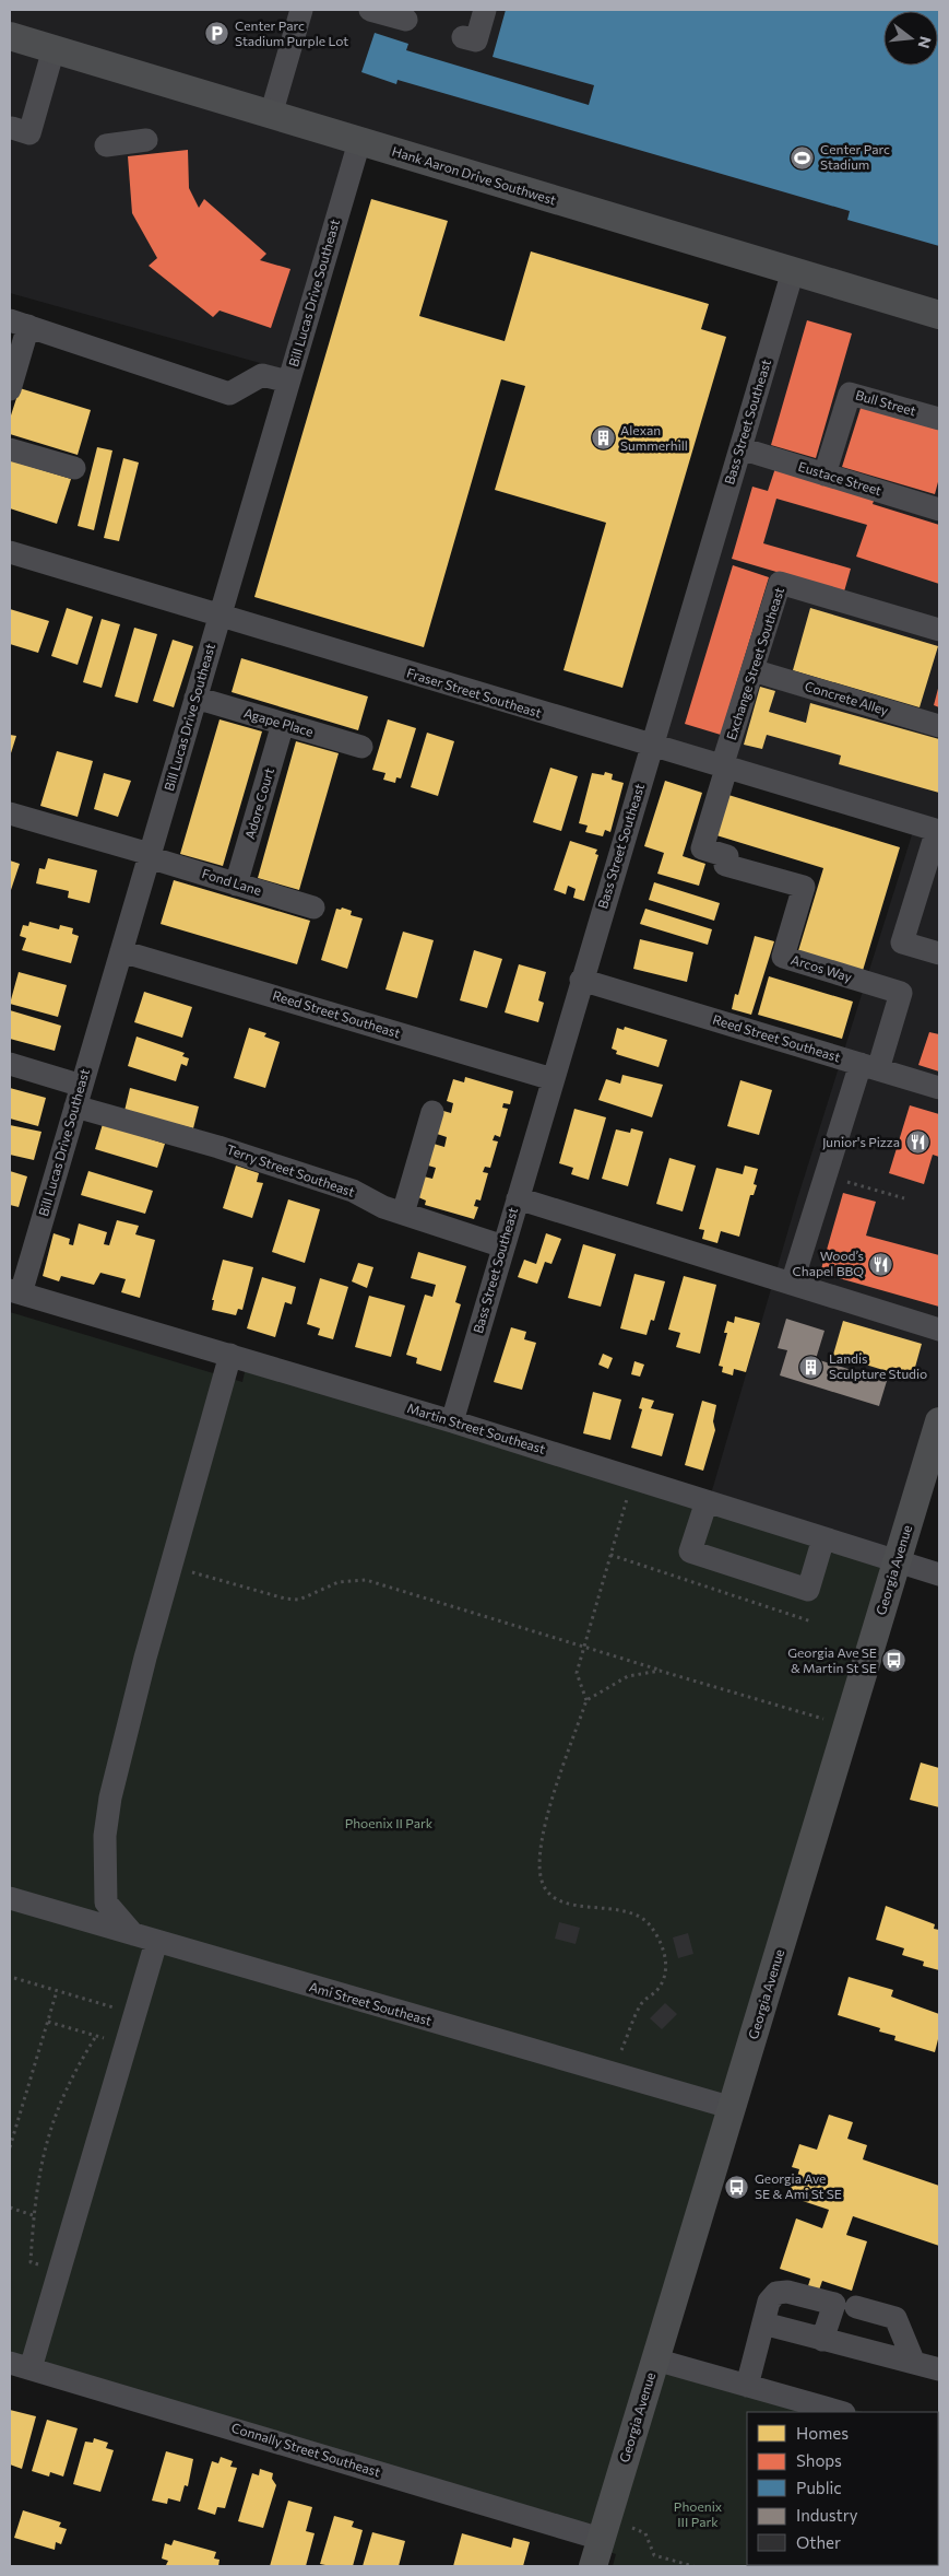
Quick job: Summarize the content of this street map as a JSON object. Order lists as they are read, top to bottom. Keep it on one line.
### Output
{"streets":{"main road":["Hank Aaron Drive Southwest","Georgia Avenue"],"street":["Bill Lucas Drive Southeast","Bull Street","Bass Street Southeast","Eustace Street","Exchange Street Southeast","Fraser Street Southeast","Concrete Alley","Agape Place","Adore Court","Fond Lane","Arcos Way","Reed Street Southeast","Terry Street Southeast","Martin Street Southeast","Ami Street Southeast","Connally Street Southeast"]},"crossings":[["Hank Aaron Drive Southwest","Bill Lucas Drive Southeast"],["Hank Aaron Drive Southwest","Bass Street Southeast"],["Bill Lucas Drive Southeast","Fraser Street Southeast"],["Bill Lucas Drive Southeast","Agape Place"],["Bill Lucas Drive Southeast","Fond Lane"],["Bill Lucas Drive Southeast","Reed Street Southeast"],["Bill Lucas Drive Southeast","Terry Street Southeast"],["Bill Lucas Drive Southeast","Martin Street Southeast"],["Bull Street","Eustace Street"],["Bass Street Southeast","Eustace Street"],["Bass Street Southeast","Fraser Street Southeast"],["Bass Street Southeast","Reed Street Southeast"],["Bass Street Southeast","Terry Street Southeast"],["Bass Street Southeast","Martin Street Southeast"],["Exchange Street Southeast","Fraser Street Southeast"],["Exchange Street Southeast","Concrete Alley"],["Exchange Street Southeast","Arcos Way"],["Fraser Street Southeast","Arcos Way"],["Agape Place","Adore Court"],["Adore Court","Fond Lane"],["Arcos Way","Reed Street Southeast"],["Martin Street Southeast","Georgia Avenue"],["Georgia Avenue","Ami Street Southeast"],["Georgia Avenue","Connally Street Southeast"]],"parks":["Phoenix II Park","Phoenix III Park"],"places":{"parking":["Center Parc Stadium Purple Lot"],"sports":["Center Parc Stadium"],"building":["Alexan Summerhill","Landis Sculpture Studio"],"restaurant":["Junior's Pizza","Wood’s Chapel BBQ"],"bus stop":["Georgia Ave SE & Martin St SE","Georgia Ave SE & Ami St SE"]},"legend":["Homes","Shops","Public","Industry","Other"],"north":"right"}
